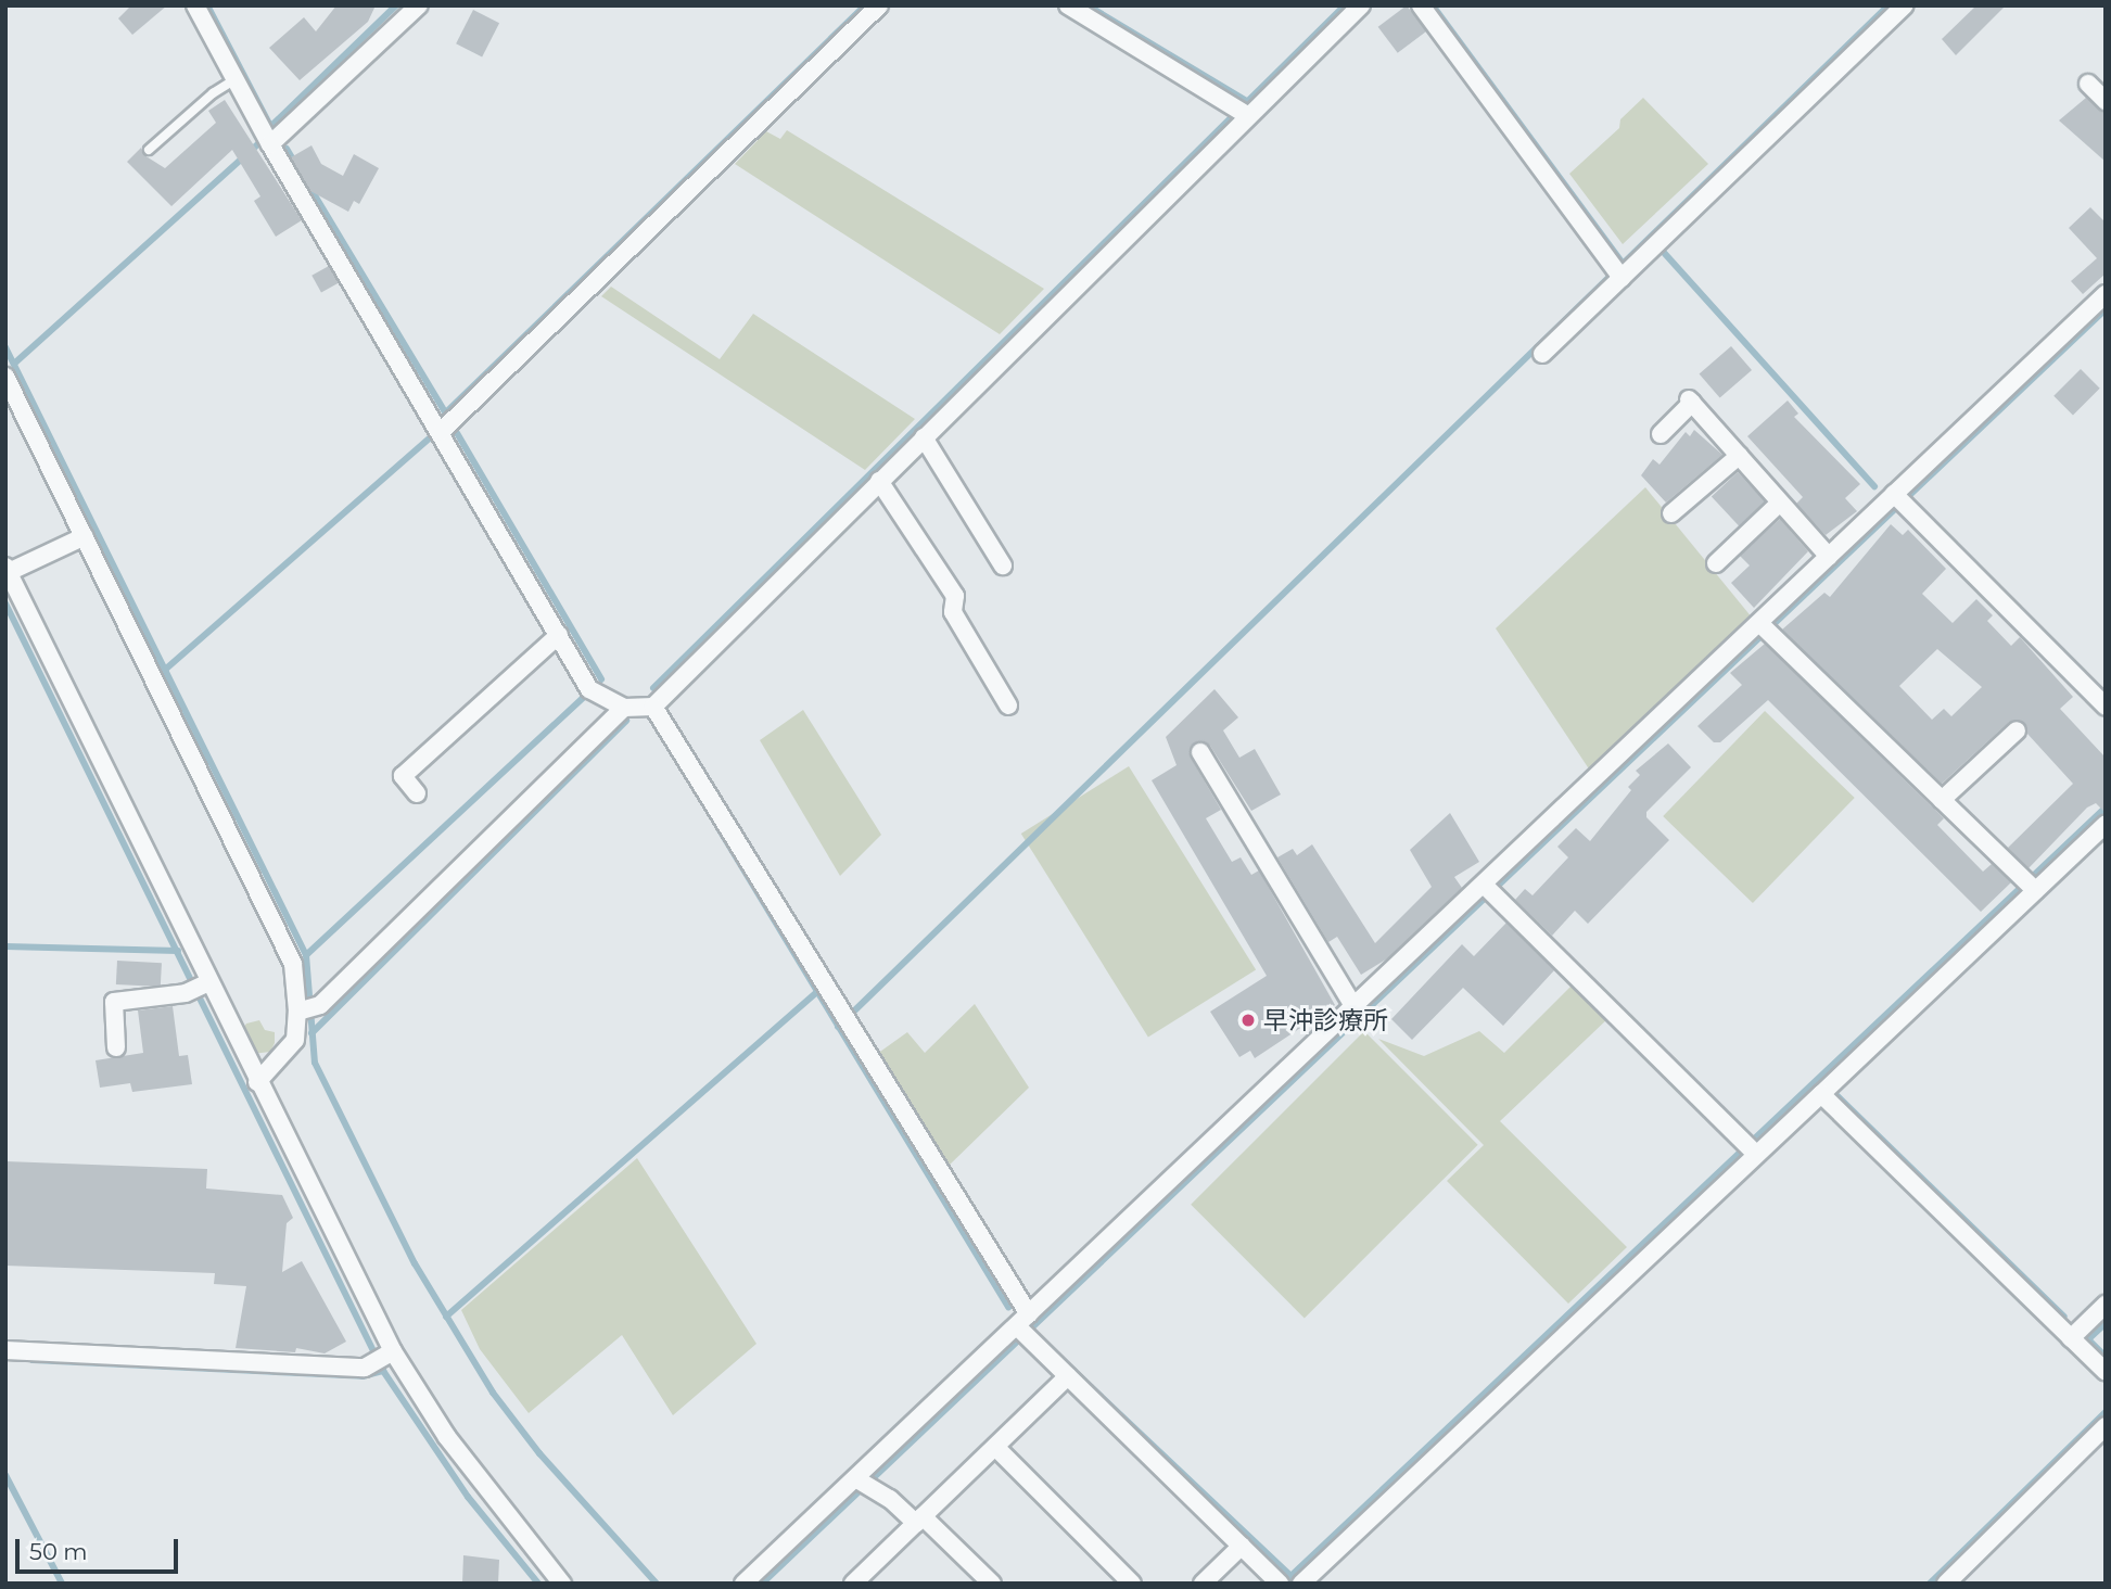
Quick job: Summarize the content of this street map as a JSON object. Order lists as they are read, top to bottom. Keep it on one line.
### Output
{"places":["早沖診療所"],"scale_bar":"50 m"}
